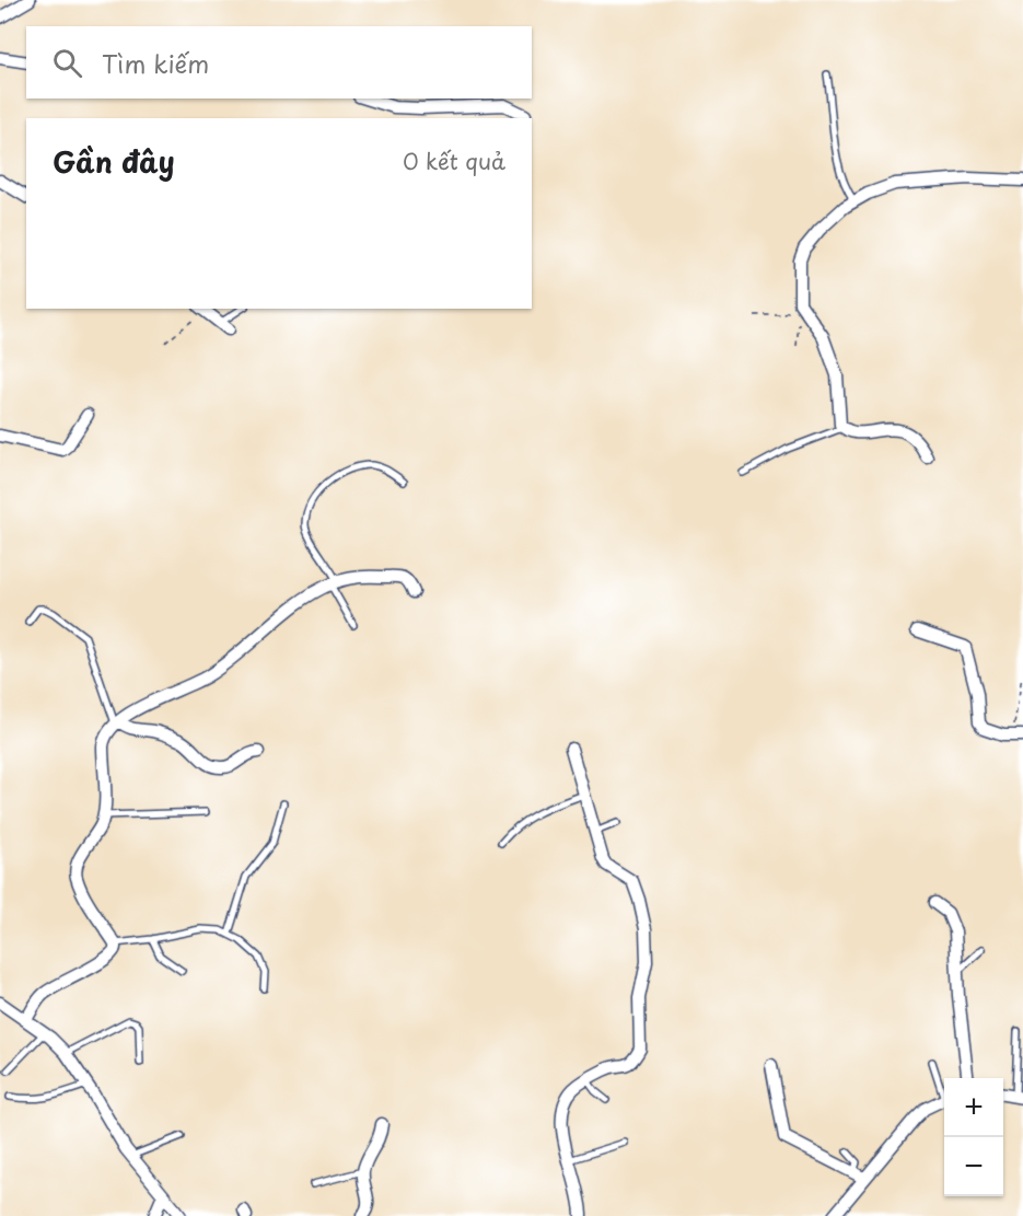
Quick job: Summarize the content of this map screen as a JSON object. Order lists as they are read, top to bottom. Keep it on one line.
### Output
{"page":{"search":"Tìm kiếm","heading":["Gần đây","0 kết quả"],"map_buttons":["+","−"]}}
